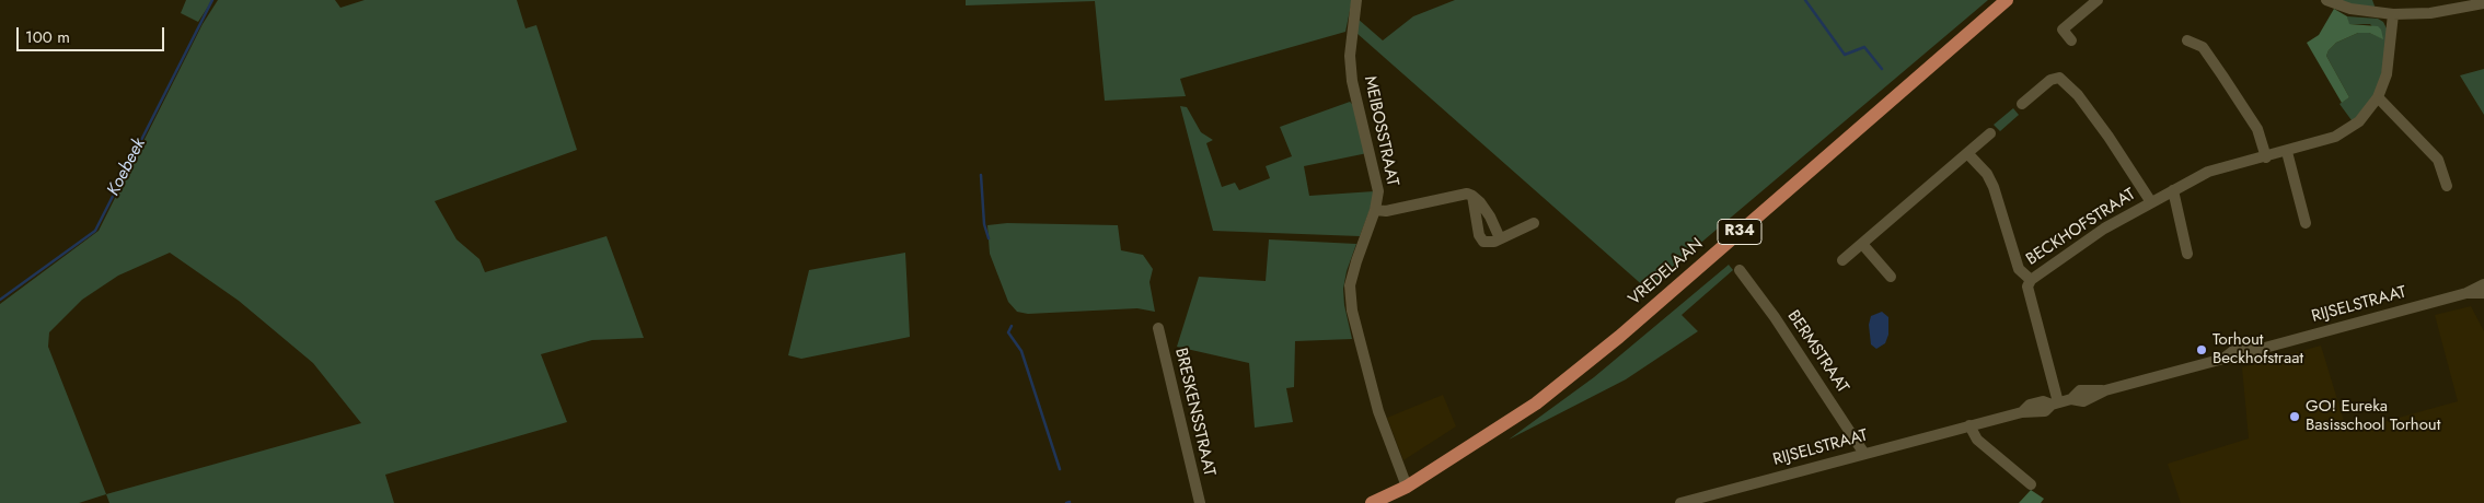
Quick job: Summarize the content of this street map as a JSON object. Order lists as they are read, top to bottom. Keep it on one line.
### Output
{"streets":{"main road":["R34","VREDELAAN"],"street":["MEIBOSSTRAAT","BECKHOFSTRAAT","RIJSELSTRAAT","BERMSTRAAT","BRESKENSSTRAAT"]},"crossings":[["MEIBOSSTRAAT","VREDELAAN"],["BECKHOFSTRAAT","RIJSELSTRAAT"],["RIJSELSTRAAT","BERMSTRAAT"]],"water":["Koebeek"],"places":["Torhout Beckhofstraat","GO! Eureka Basisschool Torhout"],"scale_bar":"100 m"}
